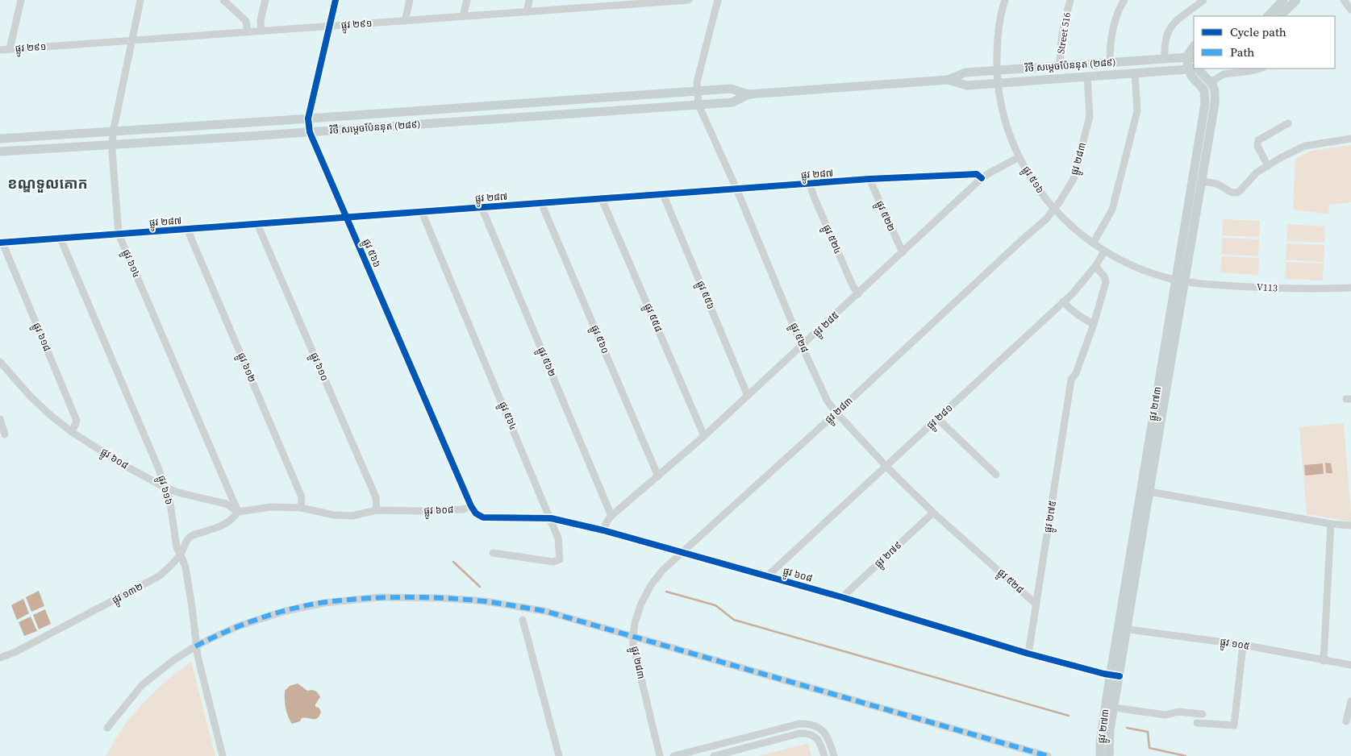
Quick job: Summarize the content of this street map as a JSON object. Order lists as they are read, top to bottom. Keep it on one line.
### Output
{"streets":{"main road":["វិថី សម្តេចប៉ែននុត (២៨៩)","ផ្លូវ ២៧៣"],"street":["ផ្លូវ ២៩១","Street 516","ផ្លូវ ២៨៣","ផ្លូវ ២៨៧","ផ្លូវ ៥១៦","ផ្លូវ ៥២២","ផ្លូវ ៥២៤","ផ្លូវ ៥៦៦","ផ្លូវ ៦១៤","V113","ផ្លូវ ៥៥៦","ផ្លូវ ៥៥៨","ផ្លូវ ២៨៥","ផ្លូវ ៦១៨","ផ្លូវ ៥២៨","ផ្លូវ ៥៦០","ផ្លូវ ៥៦២","ផ្លូវ ៦១០","ផ្លូវ ៦១២","ផ្លូវ ៥៦៤","ផ្លូវ ២៨១","ផ្លូវ ៦០៨","ផ្លូវ ៦១៦","ផ្លូវ ២៧៥","ផ្លូវ ២៧៩","ផ្លូវ ១៣២","ផ្លូវ ១០៥"]},"crossings":[["ផ្លូវ ២៩១","ផ្លូវ ៥៦៦"],["ផ្លូវ ២៩១","ផ្លូវ ៦១៤"],["Street 516","វិថី សម្តេចប៉ែននុត (២៨៩)"],["វិថី សម្តេចប៉ែននុត (២៨៩)","ផ្លូវ ២៨៣"],["វិថី សម្តេចប៉ែននុត (២៨៩)","ផ្លូវ ៥១៦"],["វិថី សម្តេចប៉ែននុត (២៨៩)","ផ្លូវ ៥៦៦"],["វិថី សម្តេចប៉ែននុត (២៨៩)","ផ្លូវ ៦១៤"],["វិថី សម្តេចប៉ែននុត (២៨៩)","ផ្លូវ ៥២៨"],["វិថី សម្តេចប៉ែននុត (២៨៩)","ផ្លូវ ២៧៣"],["ផ្លូវ ២៨៣","ផ្លូវ ៥១៦"],["ផ្លូវ ២៨៣","ផ្លូវ ៥២៨"],["ផ្លូវ ២៨៣","ផ្លូវ ៦០៨"],["ផ្លូវ ២៨៧","ផ្លូវ ៥២២"],["ផ្លូវ ២៨៧","ផ្លូវ ៥២៤"],["ផ្លូវ ២៨៧","ផ្លូវ ៥៦៦"],["ផ្លូវ ២៨៧","ផ្លូវ ៦១៤"],["ផ្លូវ ២៨៧","ផ្លូវ ៥៥៦"],["ផ្លូវ ២៨៧","ផ្លូវ ៥៥៨"],["ផ្លូវ ២៨៧","ផ្លូវ ២៨៥"],["ផ្លូវ ២៨៧","ផ្លូវ ៦១៨"],["ផ្លូវ ២៨៧","ផ្លូវ ៥២៨"],["ផ្លូវ ២៨៧","ផ្លូវ ៥៦០"],["ផ្លូវ ២៨៧","ផ្លូវ ៥៦២"],["ផ្លូវ ២៨៧","ផ្លូវ ៦១០"],["ផ្លូវ ២៨៧","ផ្លូវ ៦១២"],["ផ្លូវ ២៨៧","ផ្លូវ ៥៦៤"],["ផ្លូវ ២៨៧","ផ្លូវ ៦១៦"],["ផ្លូវ ៥១៦","V113"],["ផ្លូវ ៥១៦","ផ្លូវ ២៨៥"],["ផ្លូវ ៥១៦","ផ្លូវ ២៧៣"],["ផ្លូវ ៥១៦","ផ្លូវ ២៨១"],["ផ្លូវ ៥២២","ផ្លូវ ២៨៥"],["ផ្លូវ ៥២៤","ផ្លូវ ២៨៥"],["ផ្លូវ ៥៦៦","ផ្លូវ ៦០៨"],["ផ្លូវ ៦១៤","ផ្លូវ ៦០៨"],["ផ្លូវ ៦១៤","ផ្លូវ ១៣២"],["V113","ផ្លូវ ២៧៣"],["ផ្លូវ ៥៥៦","ផ្លូវ ២៨៥"],["ផ្លូវ ៥៥៨","ផ្លូវ ២៨៥"],["ផ្លូវ ២៨៥","ផ្លូវ ៥២៨"],["ផ្លូវ ២៨៥","ផ្លូវ ៥៦០"],["ផ្លូវ ២៨៥","ផ្លូវ ៥៦២"],["ផ្លូវ ២៨៥","ផ្លូវ ៦០៨"],["ផ្លូវ ៦១៨","ផ្លូវ ៦០៨"],["ផ្លូវ ៥២៨","ផ្លូវ ២៨១"],["ផ្លូវ ៥២៨","ផ្លូវ ២៧៥"],["ផ្លូវ ៥២៨","ផ្លូវ ២៧៩"],["ផ្លូវ ៦១០","ផ្លូវ ៦០៨"],["ផ្លូវ ៦១២","ផ្លូវ ៦០៨"],["ផ្លូវ ២៧៣","ផ្លូវ ៦០៨"],["ផ្លូវ ២៧៣","ផ្លូវ ១០៥"],["ផ្លូវ ៥៦៤","ផ្លូវ ៦០៨"],["ផ្លូវ ២៨១","ផ្លូវ ៦០៨"],["ផ្លូវ ២៨១","ផ្លូវ ២៧៥"],["ផ្លូវ ៦០៨","ផ្លូវ ៦១៦"],["ផ្លូវ ៦០៨","ផ្លូវ ២៧៥"],["ផ្លូវ ៦០៨","ផ្លូវ ២៧៩"],["ផ្លូវ ៦០៨","ផ្លូវ ១៣២"],["ផ្លូវ ៦១៦","ផ្លូវ ១៣២"]],"districts":["ខណ្ឌទួលគោក"],"legend":["Cycle path","Path"]}
